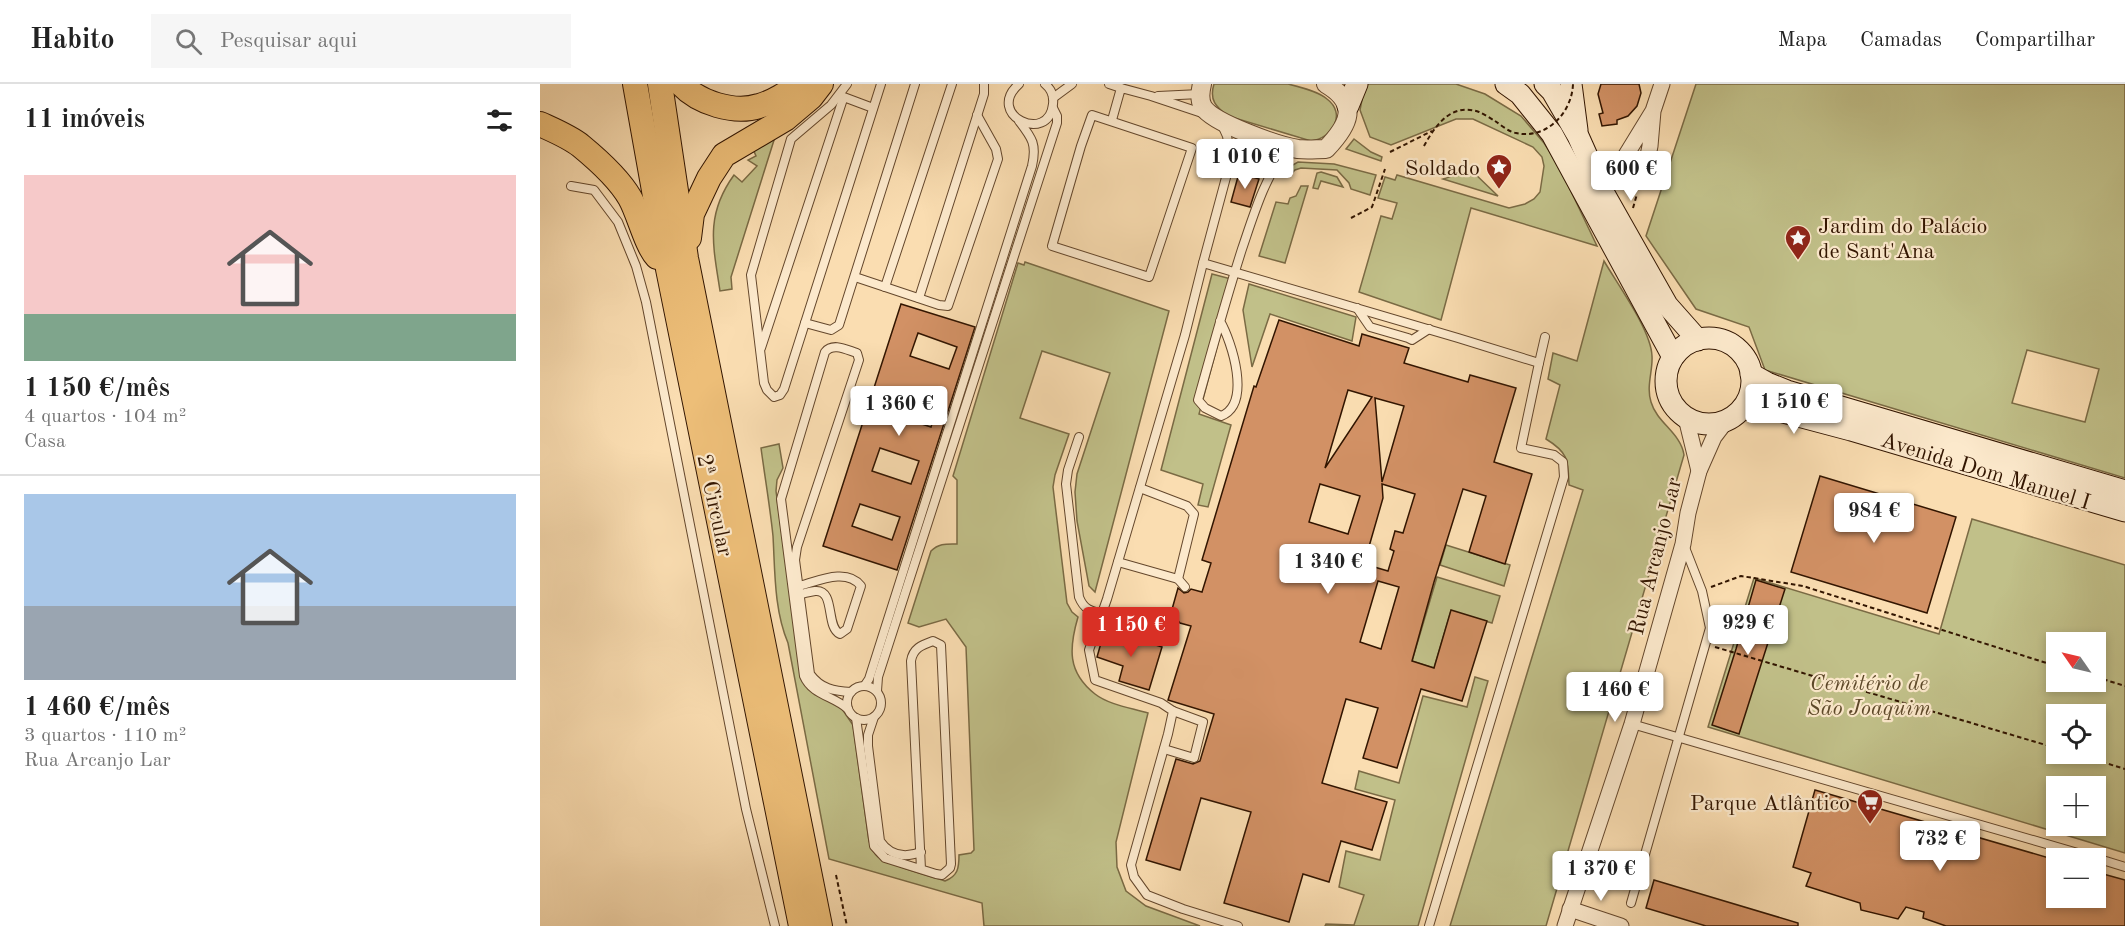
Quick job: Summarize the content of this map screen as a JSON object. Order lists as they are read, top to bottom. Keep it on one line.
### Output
{"streets":{"highway":["2ª Circular"],"main road":["Avenida Dom Manuel I"],"street":["Rua Arcanjo Lar"]},"crossings":[["Avenida Dom Manuel I","Rua Arcanjo Lar"]],"parks":["Cemitério de São Joaquim"],"places":{"place":["Soldado","Jardim do Palácio de Sant'Ana"],"supermarket":["Parque Atlântico"]},"north":"top left","page":{"header":"Habito","search":"Pesquisar aqui","nav":["Mapa","Camadas","Compartilhar"],"heading":"11 imóveis","price":["1 010 €","600 €","1 510 €","1 360 €","984 €","1 340 €","929 €","1 150 €","1 460 €","732 €","1 370 €"],"list":[{"name":"1 150 €/mês","note":"4 quartos · 104 m² · Casa"},{"name":"1 460 €/mês","note":"3 quartos · 110 m² · Rua Arcanjo Lar"}],"map_buttons":["+","−"]}}
